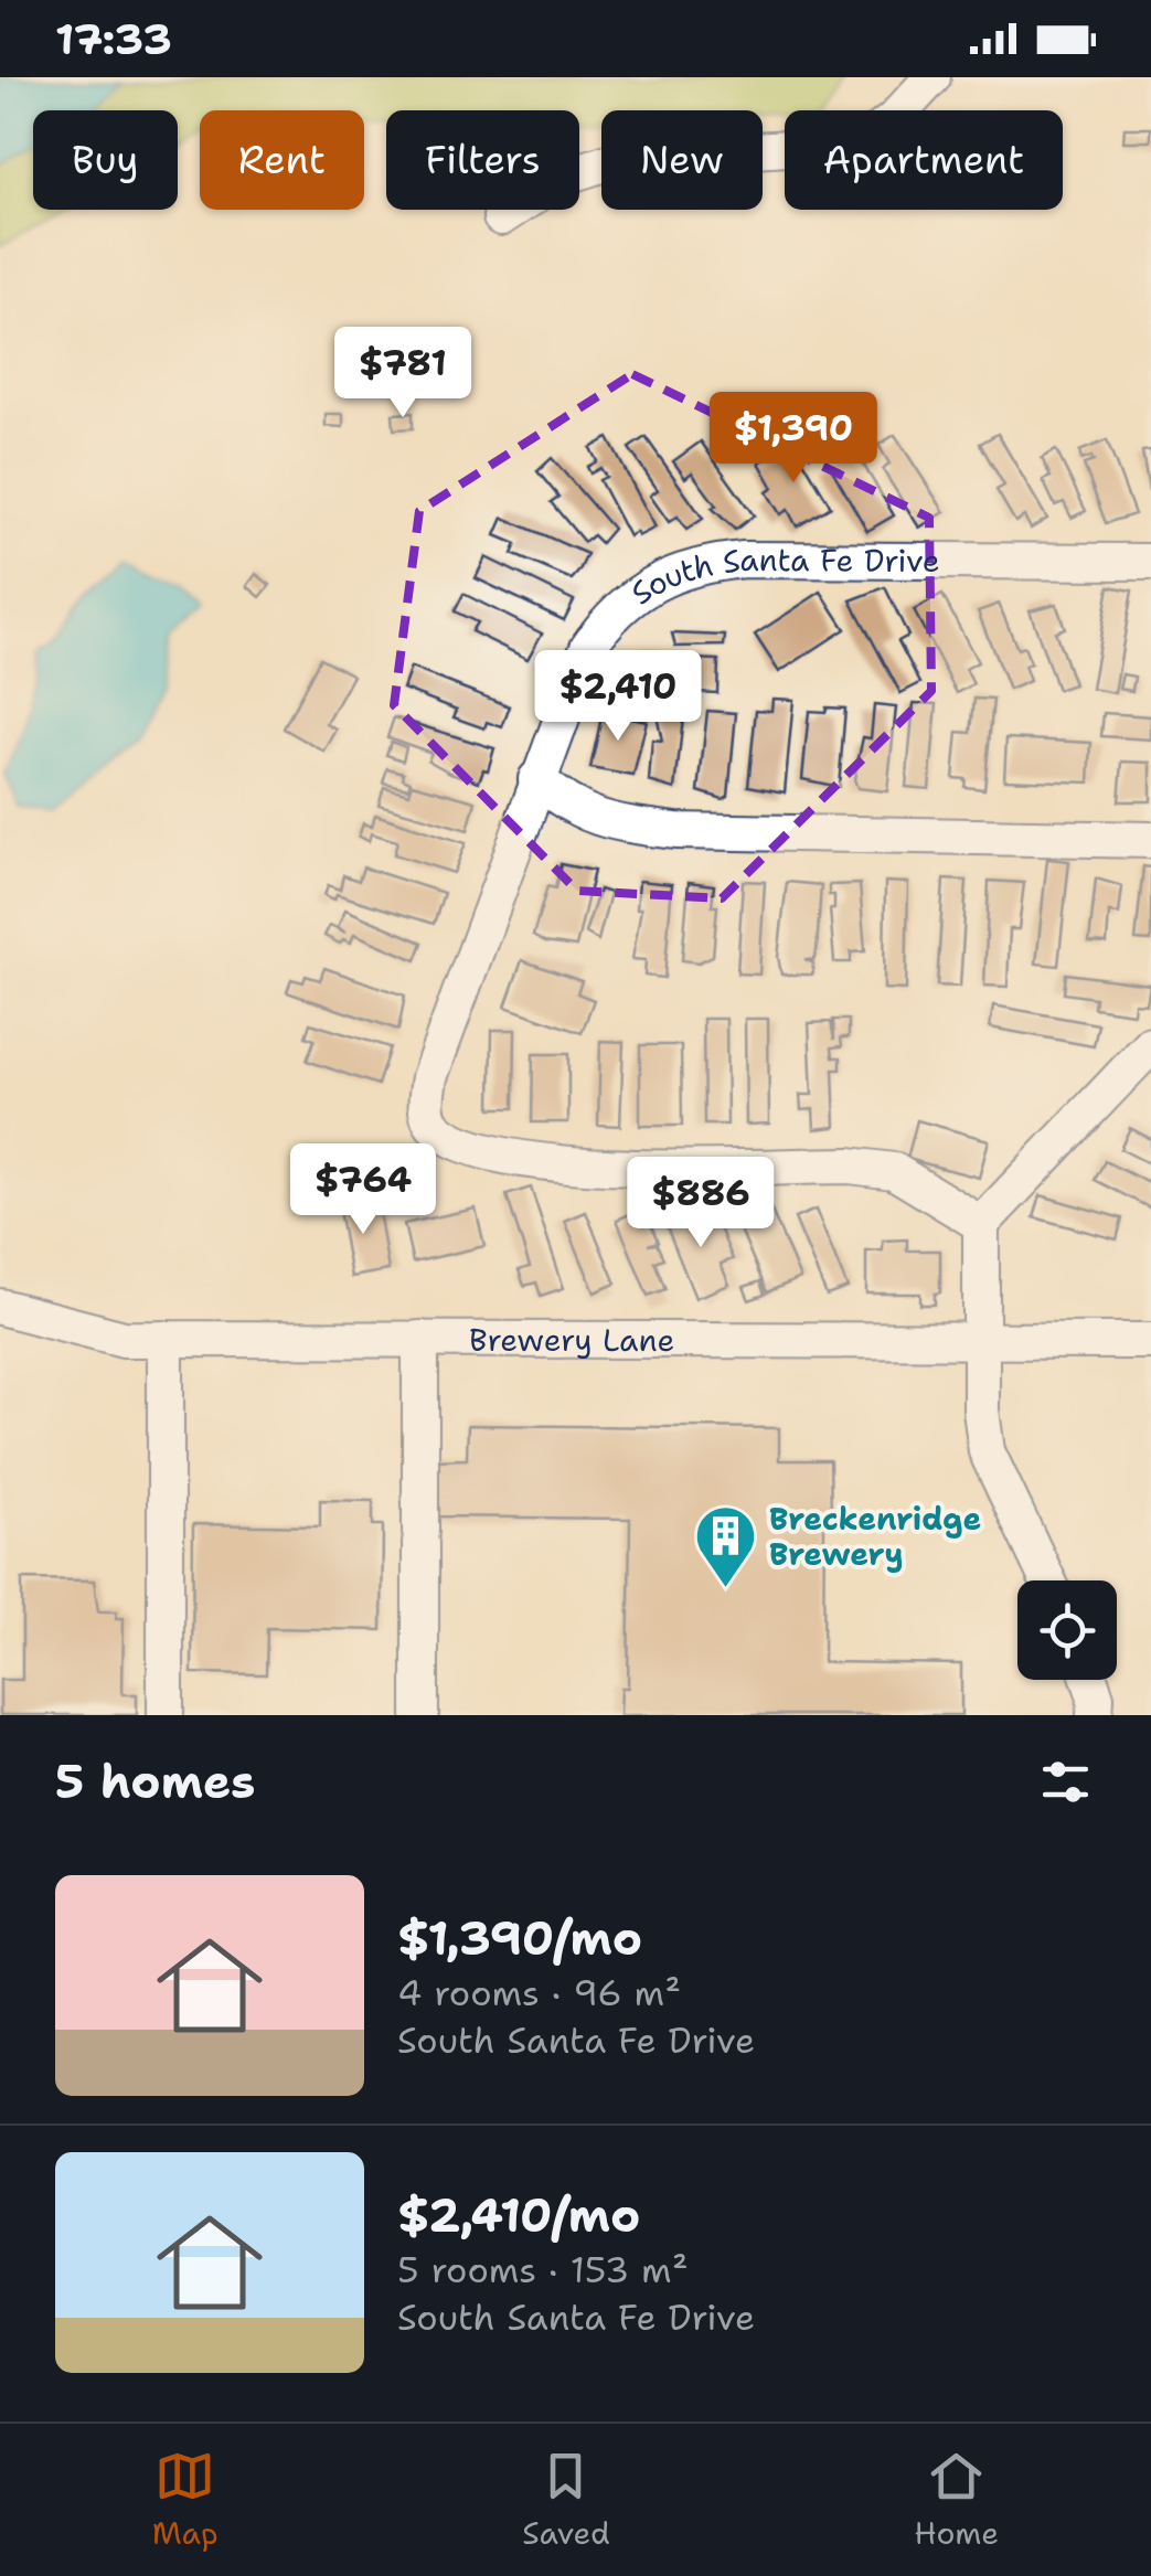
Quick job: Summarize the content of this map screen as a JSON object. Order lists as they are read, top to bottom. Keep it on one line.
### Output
{"streets":{"street":["South Santa Fe Drive","Brewery Lane"]},"places":{"building":["Breckenridge Brewery"]},"page":{"status":"17:33","chip":["Buy","Rent","Filters","New","Apartment"],"price":["$781","$1,390","$2,410","$764","$886"],"heading":"5 homes","list":[{"name":"$1,390/mo","note":"4 rooms · 96 m² · South Santa Fe Drive"},{"name":"$2,410/mo","note":"5 rooms · 153 m² · South Santa Fe Drive"}],"tabs":["Map","Saved","Home"]}}
